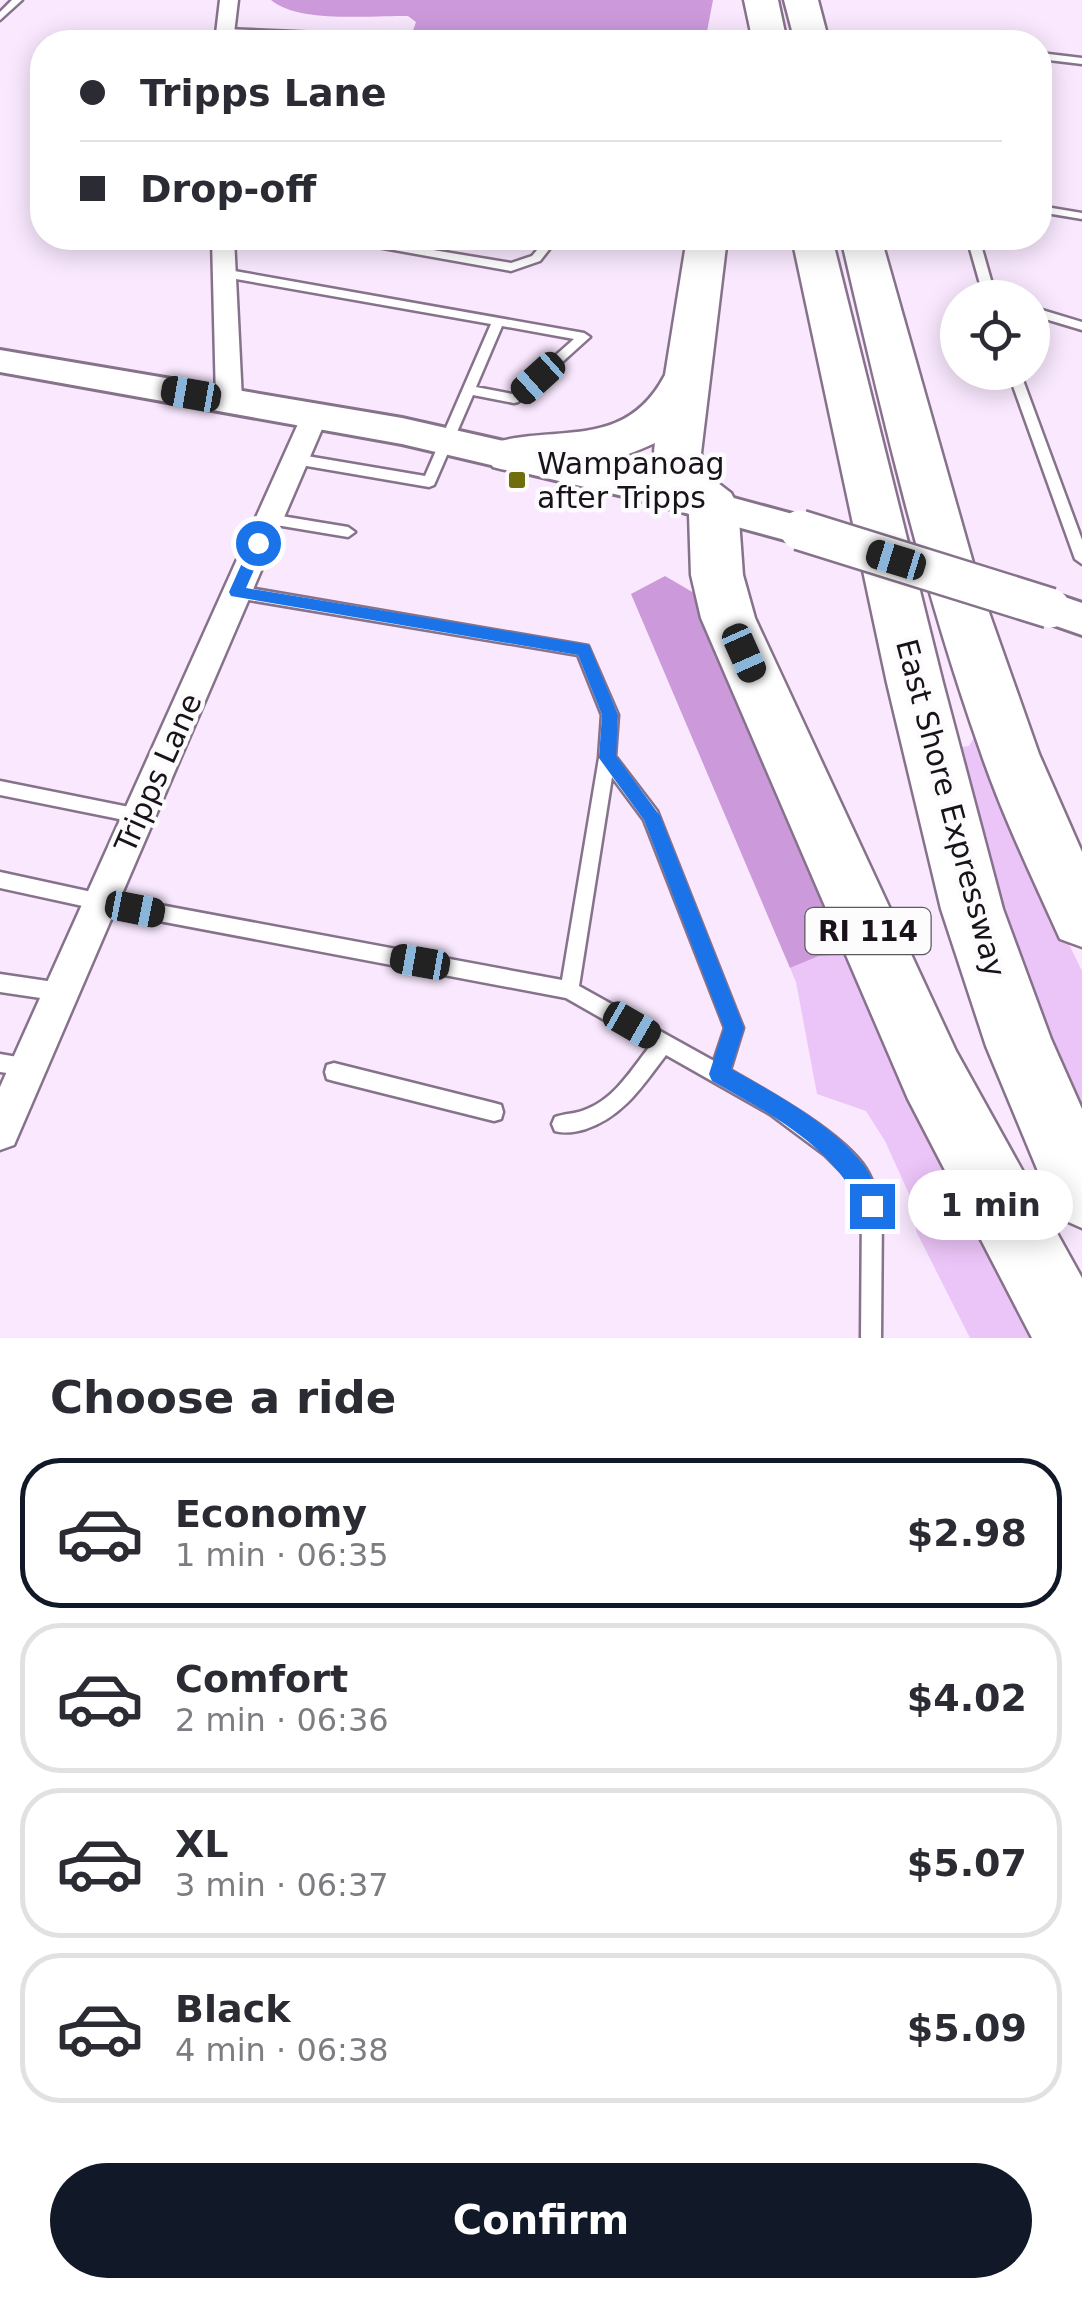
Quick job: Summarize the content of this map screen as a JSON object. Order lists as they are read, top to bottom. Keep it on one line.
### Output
{"streets":{"highway":["East Shore Expressway","RI 114"],"street":["Tripps Lane"]},"places":{"transit":["Wampanoag after Tripps"]},"page":{"banner":["Tripps Lane","Drop-off"],"bubble":"1 min","heading":"Choose a ride","list":[{"name":"Economy","note":"1 min · 06:35","value":"$2.98"},{"name":"Comfort","note":"2 min · 06:36","value":"$4.02"},{"name":"XL","note":"3 min · 06:37","value":"$5.07"},{"name":"Black","note":"4 min · 06:38","value":"$5.09"}],"buttons":"Confirm"}}
